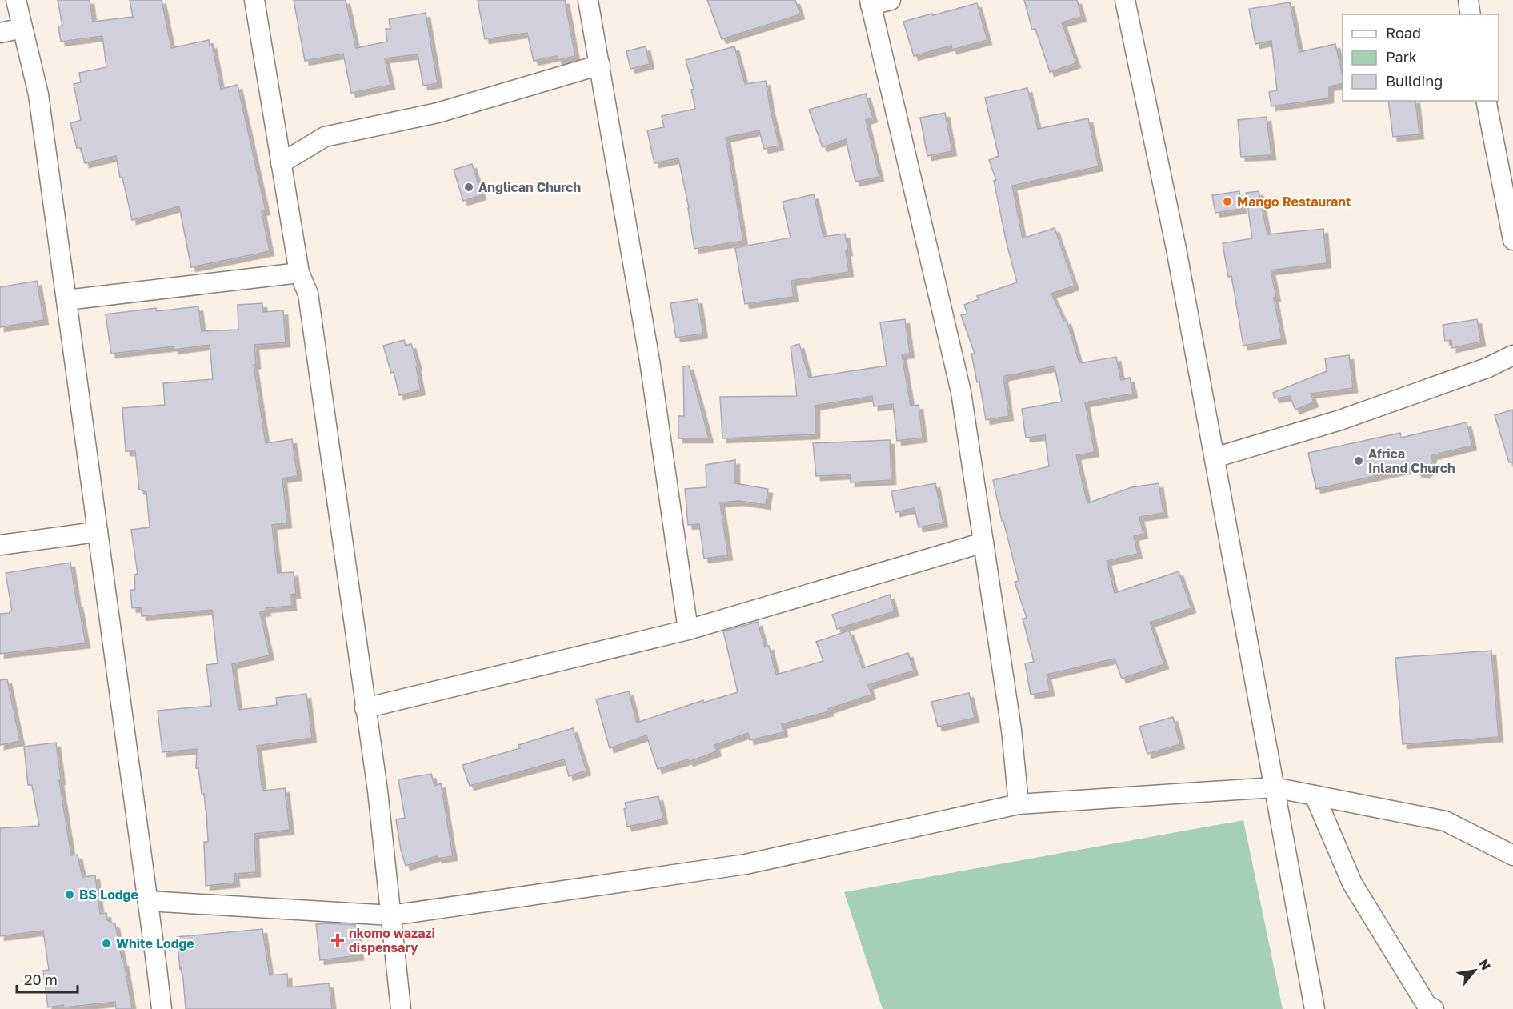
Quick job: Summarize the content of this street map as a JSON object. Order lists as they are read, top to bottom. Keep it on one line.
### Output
{"places":{"other":["Anglican Church","Mango Restaurant","Africa Inland Church","BS Lodge","White Lodge"],"health":["nkomo wazazi dispensary"]},"legend":["Road","Park","Building"],"scale_bar":"20 m","north":"top right"}
